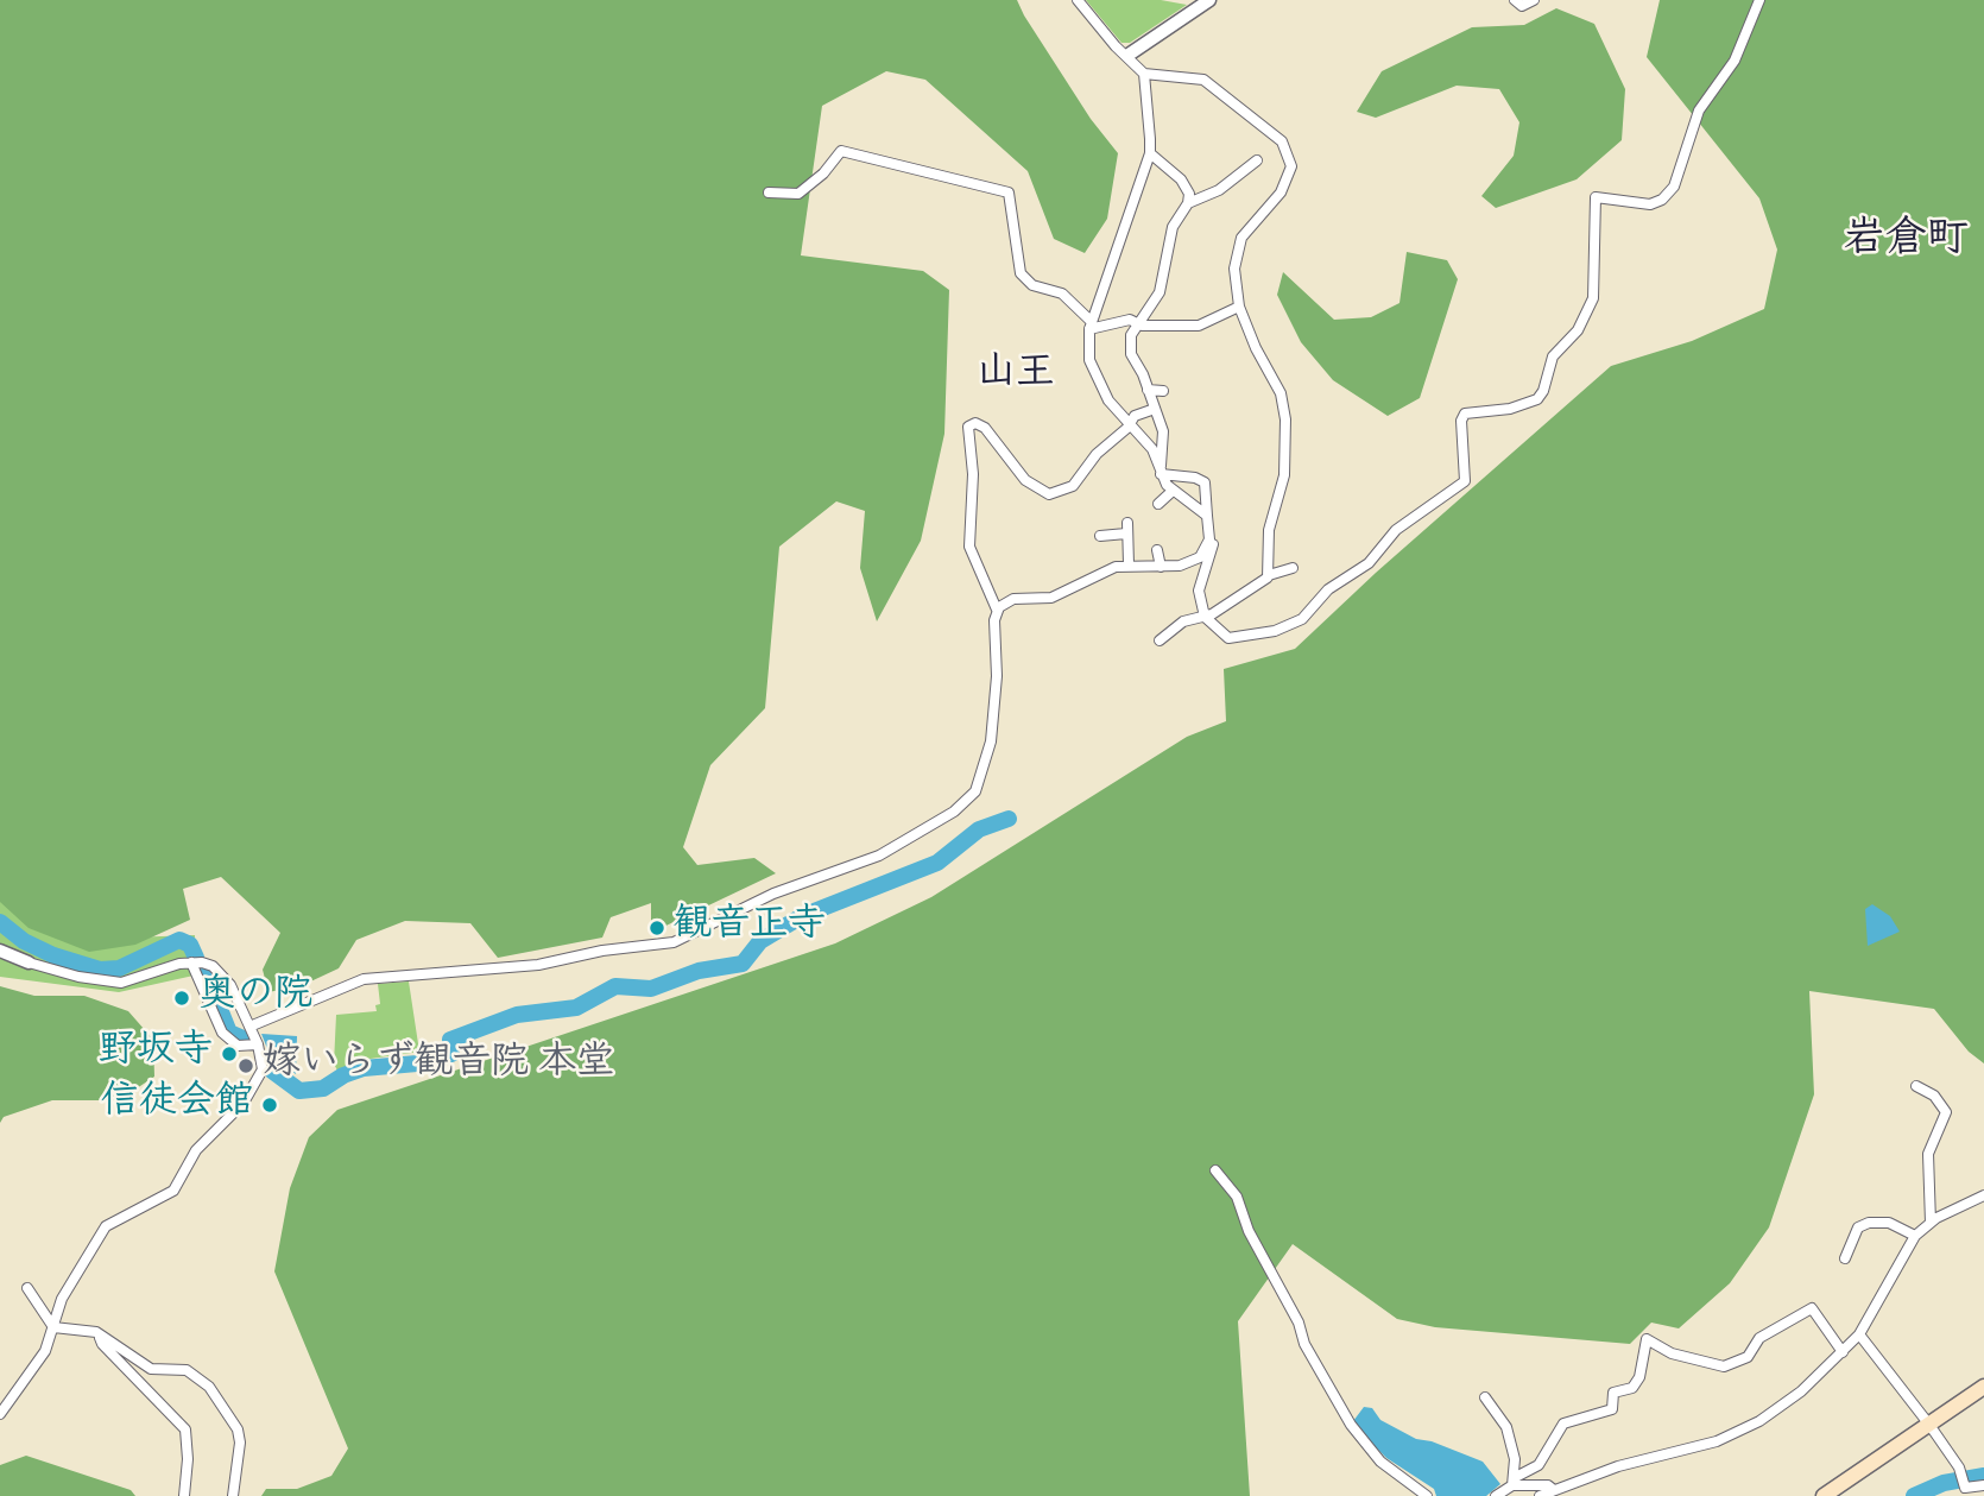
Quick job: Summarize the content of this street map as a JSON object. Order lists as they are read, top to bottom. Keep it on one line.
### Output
{"districts":["岩倉町","山王"],"places":["観音正寺","奥の院","野坂寺","嫁いらず観音院 本堂","信徒会館"]}
